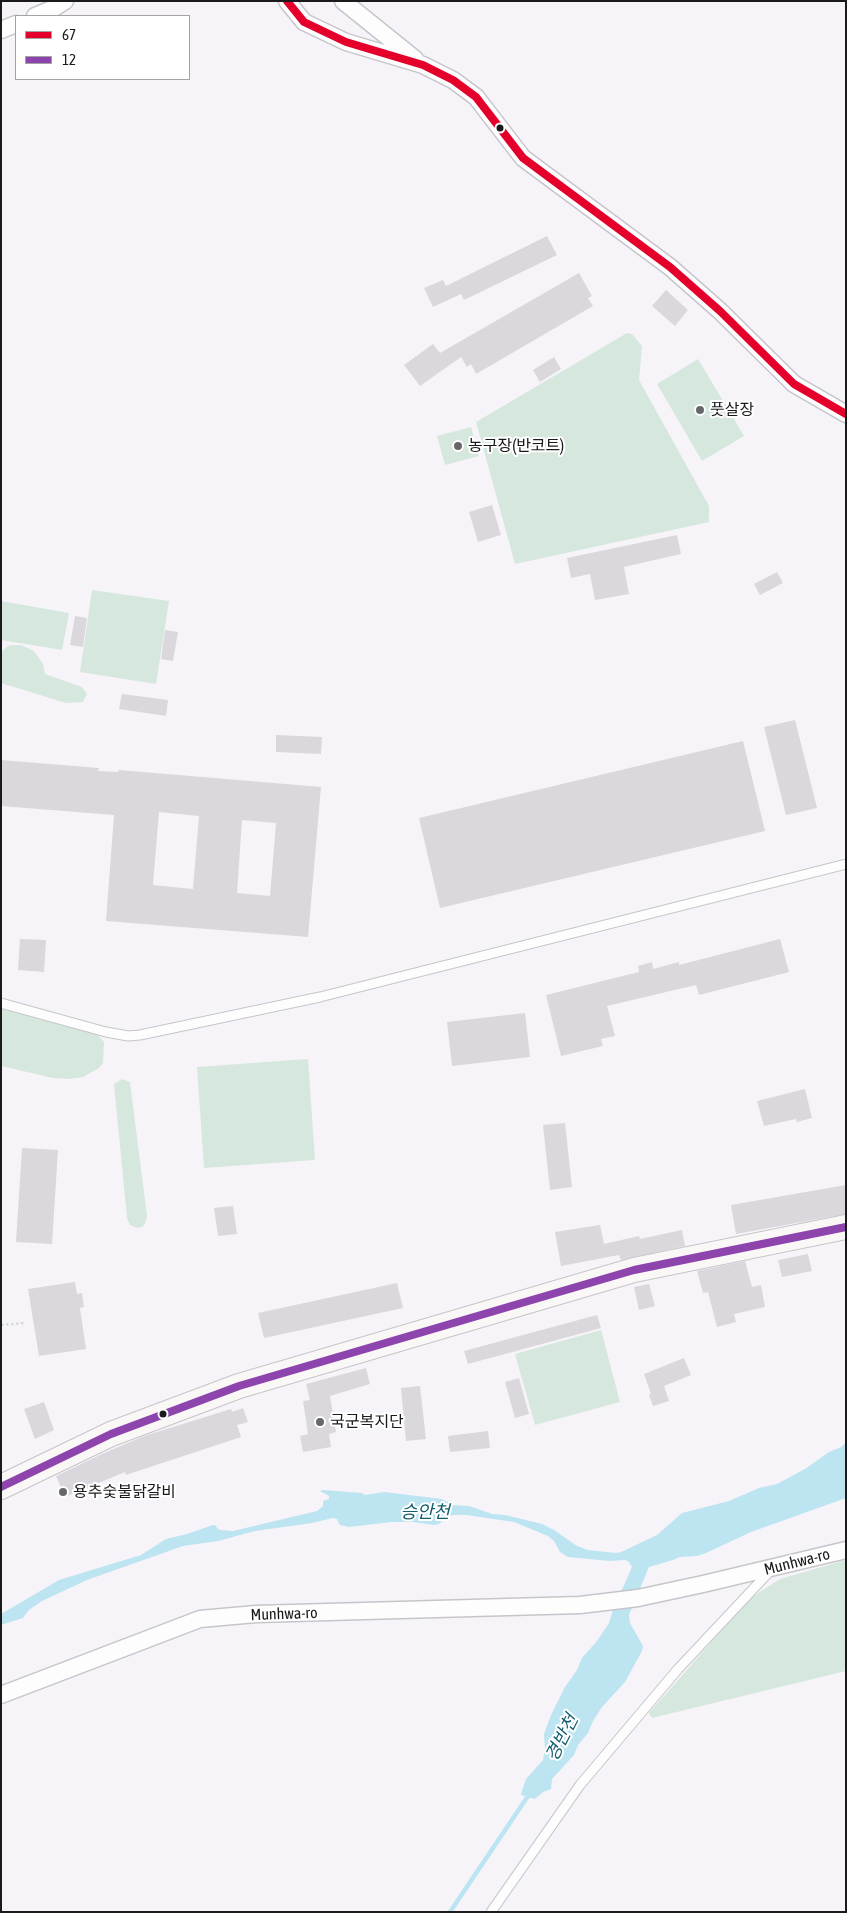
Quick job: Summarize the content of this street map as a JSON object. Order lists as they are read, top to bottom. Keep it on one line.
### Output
{"streets":{"street":["Munhwa-ro"]},"water":["승안천","경반천"],"places":["풋살장","농구장(반코트)","국군복지단","용추숯불닭갈비"],"lines":["transit line 67","transit line 12"],"legend":["67","12"]}
